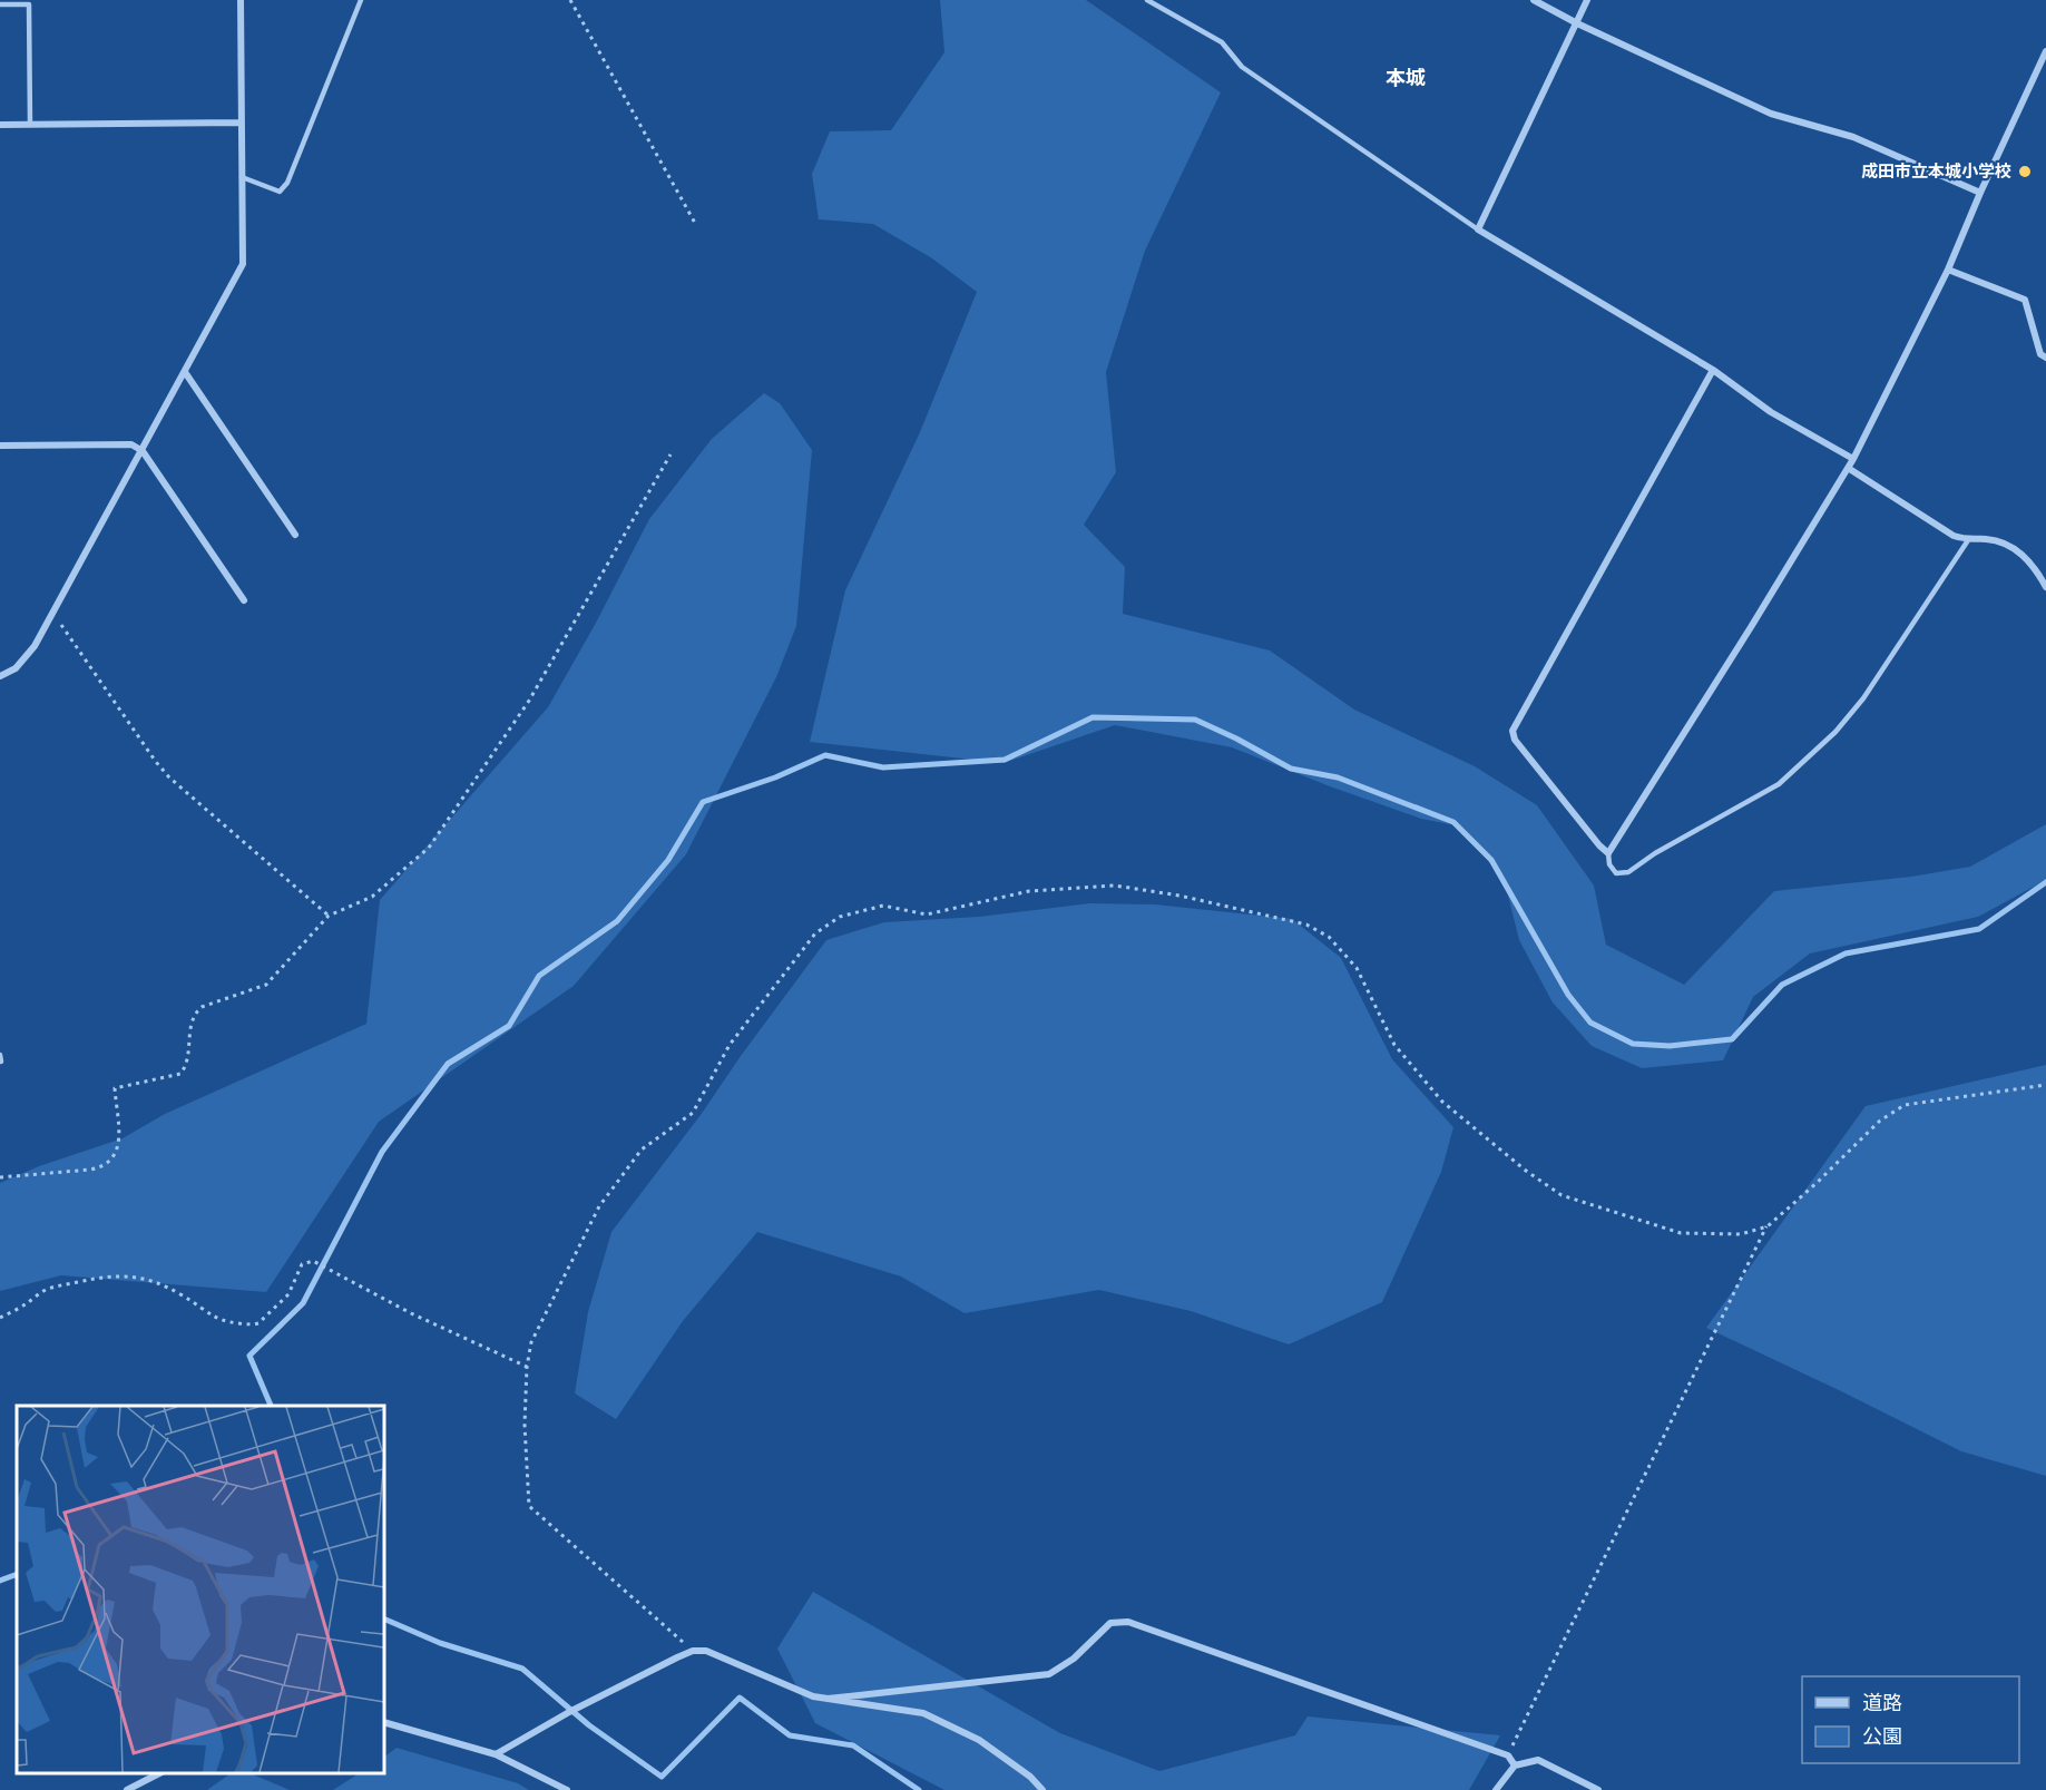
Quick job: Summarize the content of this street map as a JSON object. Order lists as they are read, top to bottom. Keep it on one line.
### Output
{"districts":["本城"],"places":["成田市立本城小学校"],"legend":["道路","公園"]}
